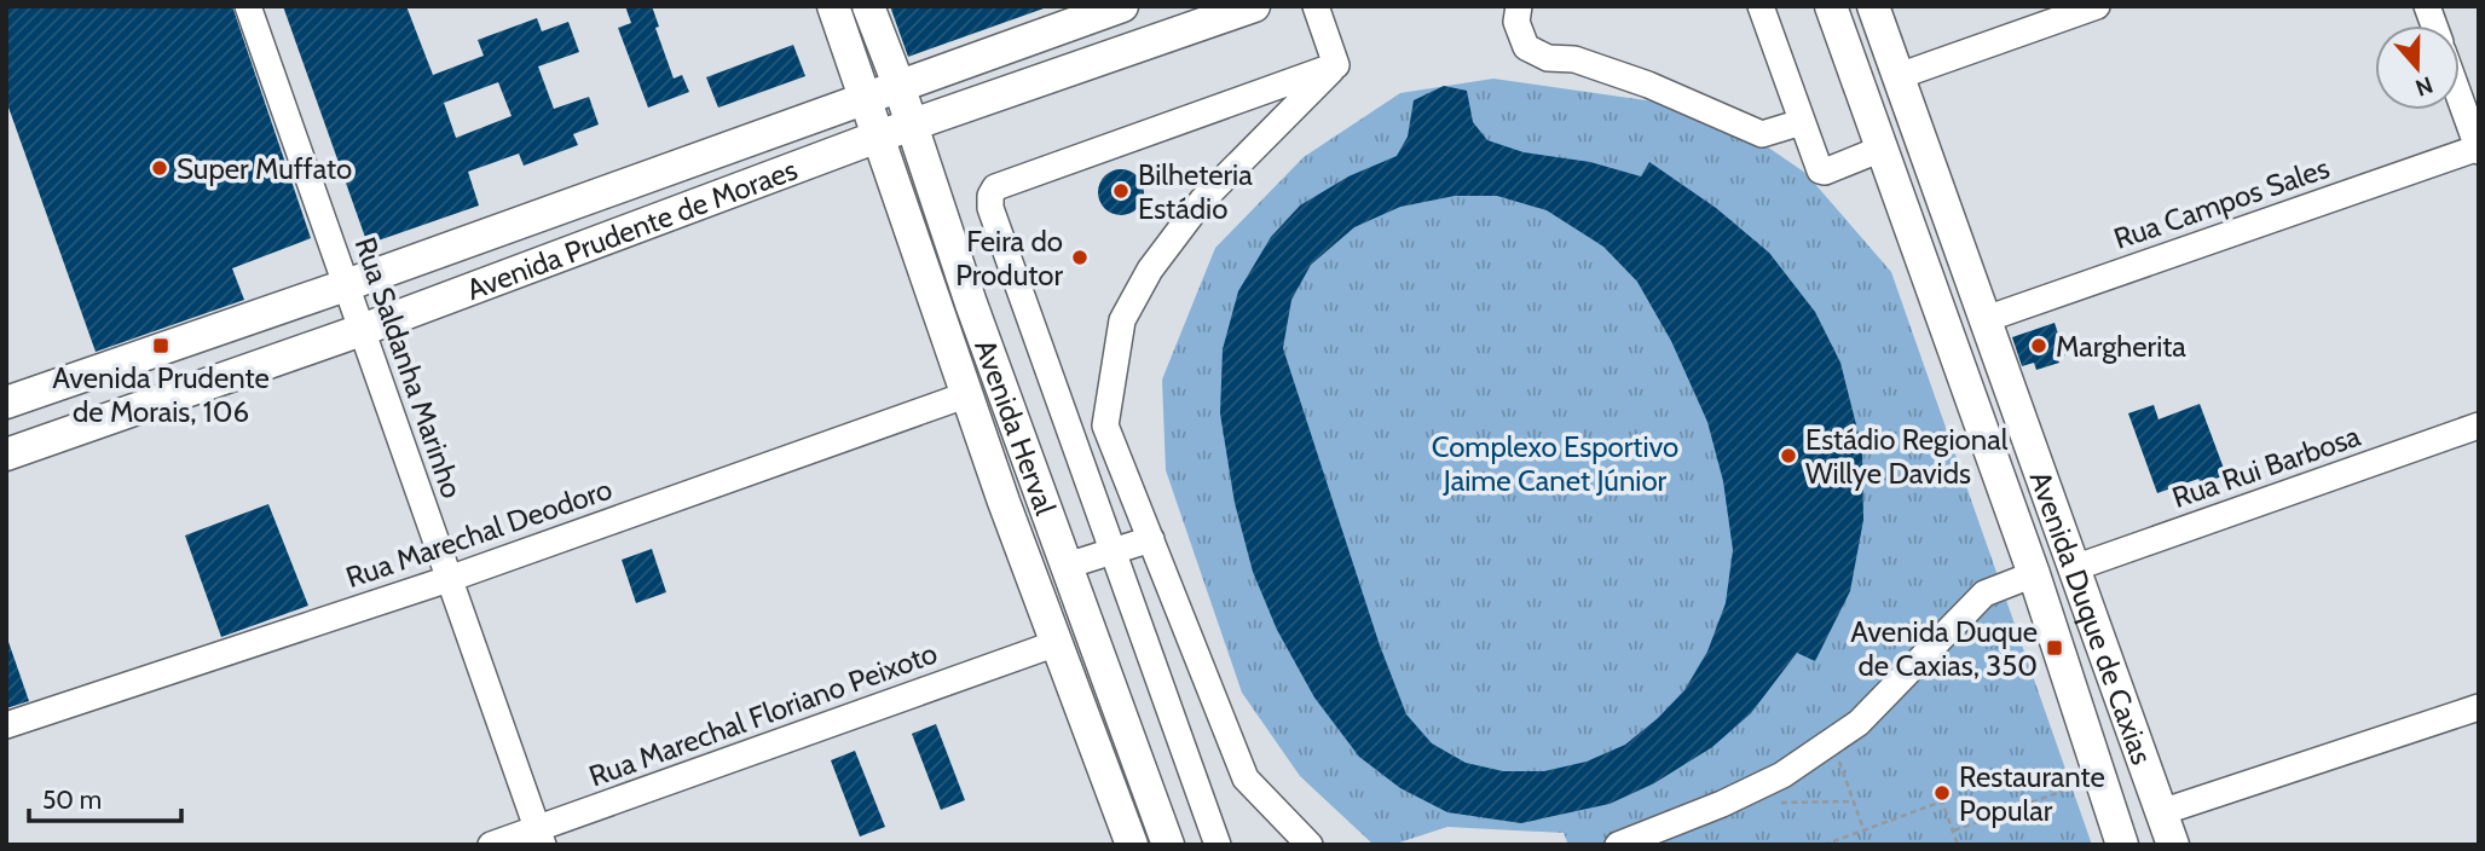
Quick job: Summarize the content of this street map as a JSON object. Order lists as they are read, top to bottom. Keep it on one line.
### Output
{"streets":{"main road":["Avenida Prudente de Moraes","Avenida Herval","Avenida Duque de Caxias"],"street":["Rua Campos Sales","Rua Saldanha Marinho","Rua Rui Barbosa","Rua Marechal Deodoro","Rua Marechal Floriano Peixoto"]},"crossings":[["Rua Campos Sales","Avenida Duque de Caxias"],["Avenida Prudente de Moraes","Rua Saldanha Marinho"],["Avenida Prudente de Moraes","Avenida Herval"],["Rua Saldanha Marinho","Rua Marechal Deodoro"],["Rua Saldanha Marinho","Rua Marechal Floriano Peixoto"],["Avenida Herval","Rua Marechal Deodoro"],["Avenida Herval","Rua Marechal Floriano Peixoto"],["Rua Rui Barbosa","Avenida Duque de Caxias"]],"parks":["Complexo Esportivo Jaime Canet Júnior"],"places":{"other":["Super Muffato","Bilheteria Estádio","Feira do Produtor","Margherita","Estádio Regional Willye Davids","Restaurante Popular"],"transit":["Avenida Prudente de Morais, 106","Avenida Duque de Caxias, 350"]},"scale_bar":"50 m","north":"bottom"}
